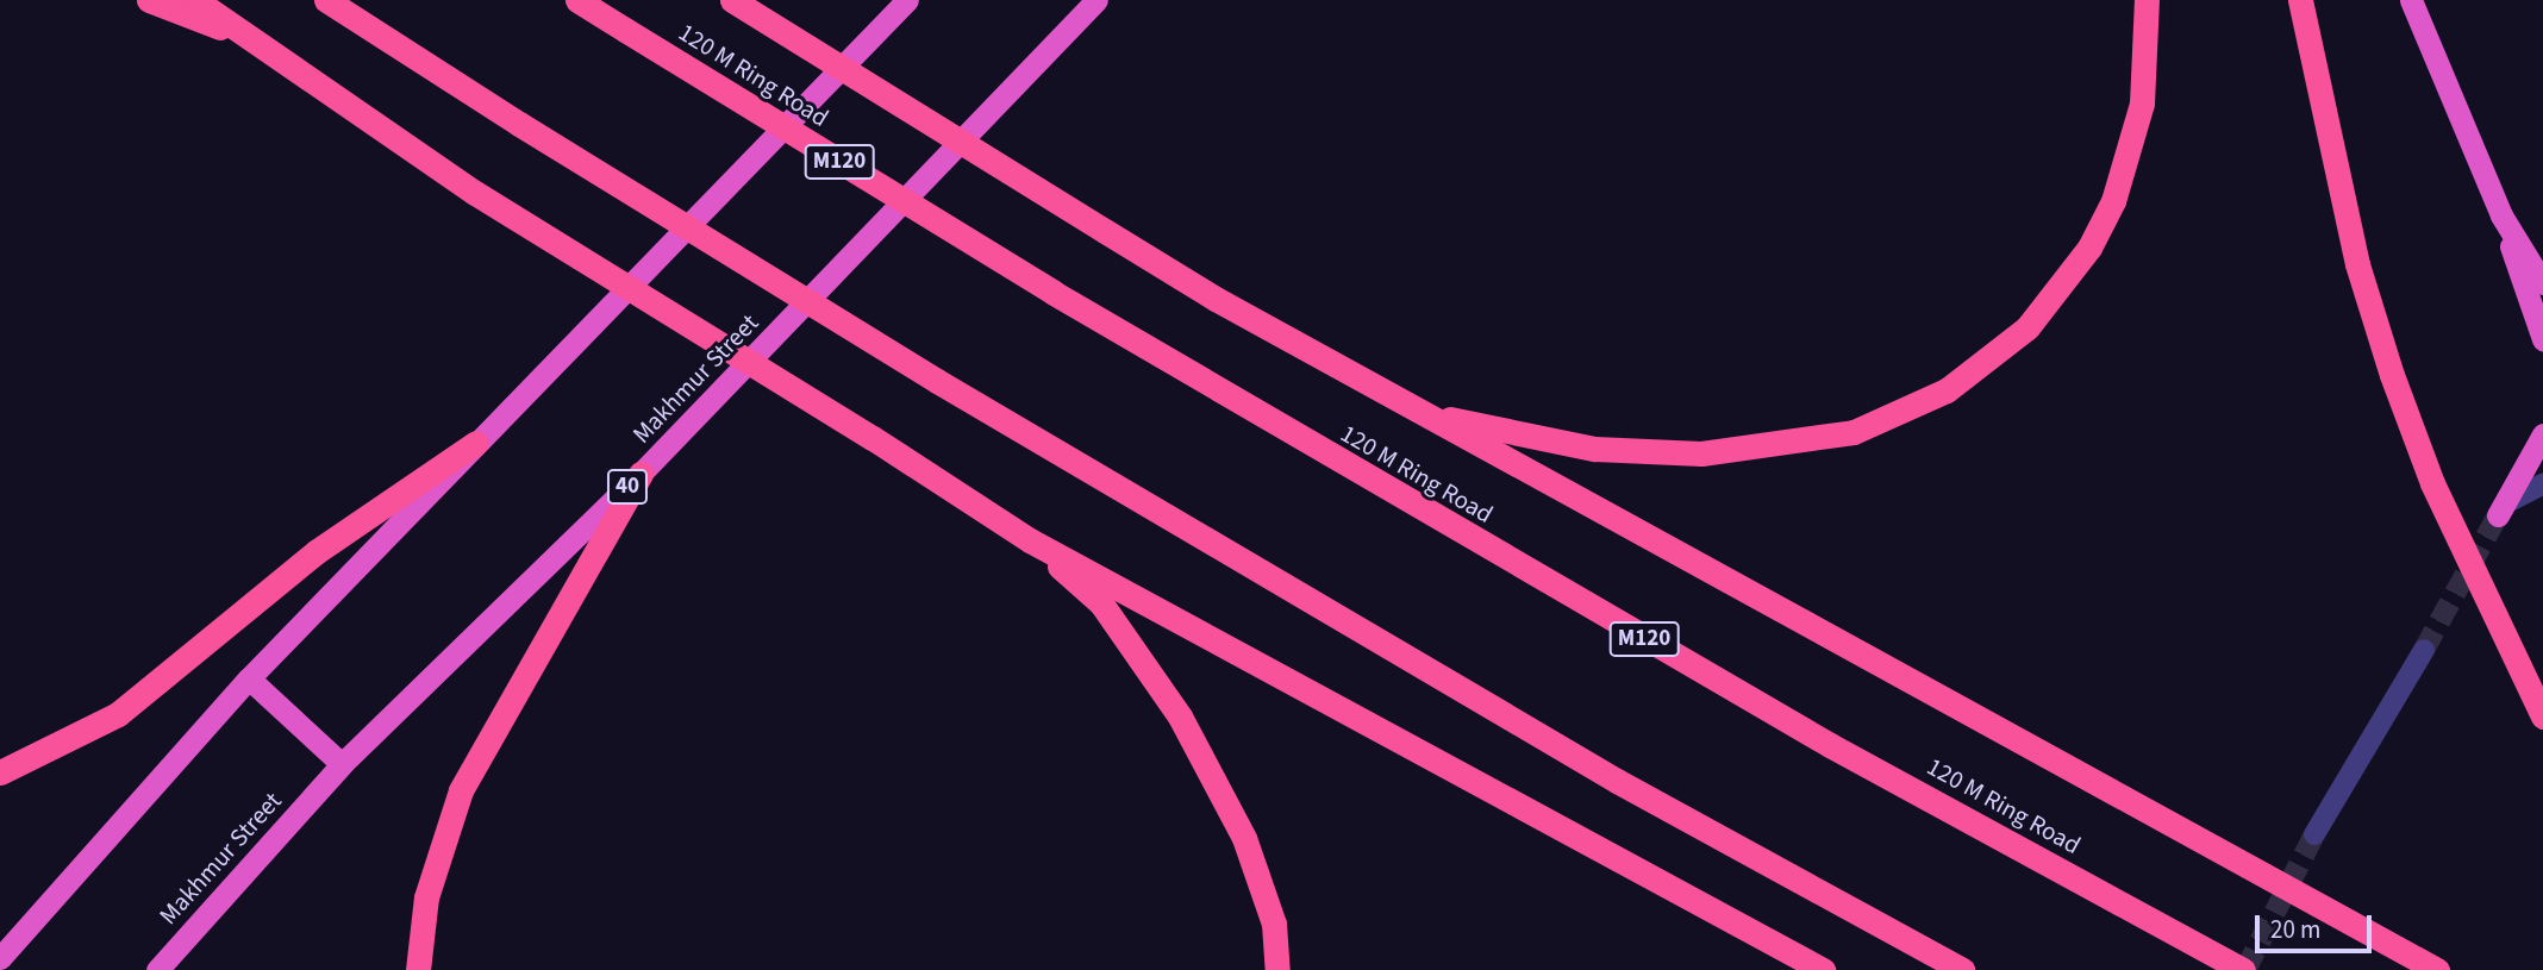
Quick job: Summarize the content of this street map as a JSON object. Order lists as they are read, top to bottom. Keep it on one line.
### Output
{"streets":{"highway":["120 M Ring Road","M120","Makhmur Street","40"]},"scale_bar":"20 m"}
